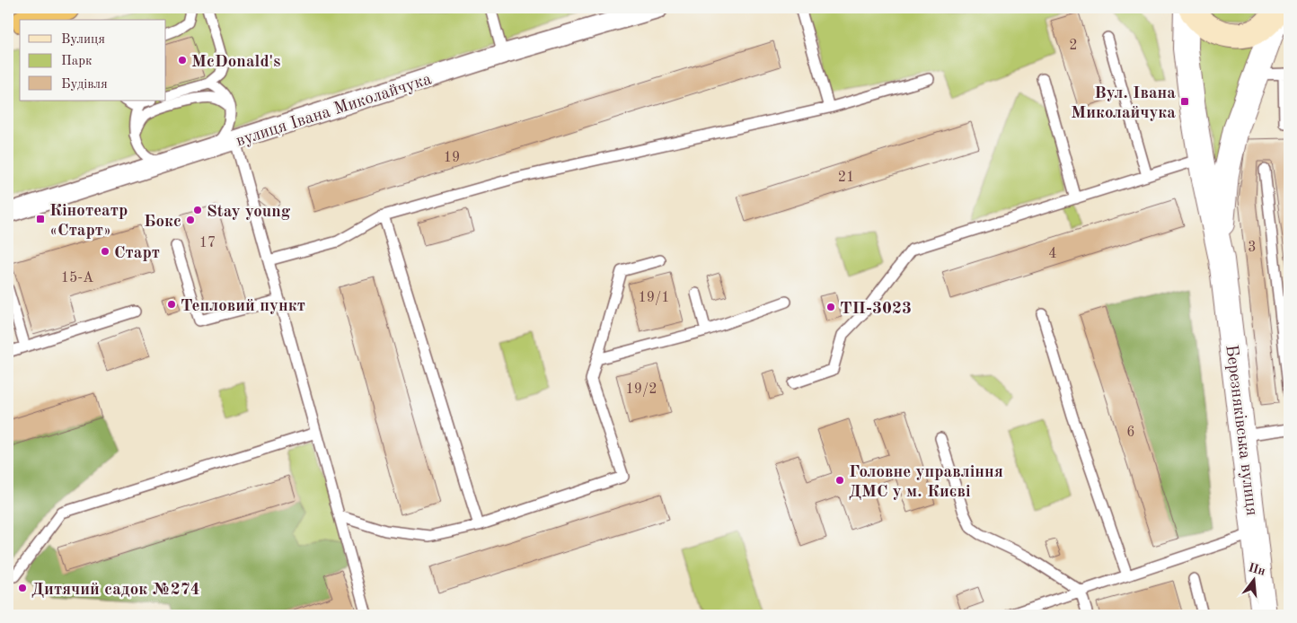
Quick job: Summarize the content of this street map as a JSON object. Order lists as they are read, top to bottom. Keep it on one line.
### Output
{"streets":{"street":["вулиця Івана Миколайчука","Березняківська вулиця"]},"places":{"other":["McDonald's","Stay young","Бокс","Старт","Тепловий пункт","ТП-3023","Головне управління ДМС у м. Києві","Дитячий садок №274"],"transit":["Вул. Івана Миколайчука","Кінотеатр «Старт»"]},"house_numbers":["2","19","21","17","3","4","15-А","19/1","19/2","6"],"legend":["Вулиця","Парк","Будівля"],"north":"top"}
